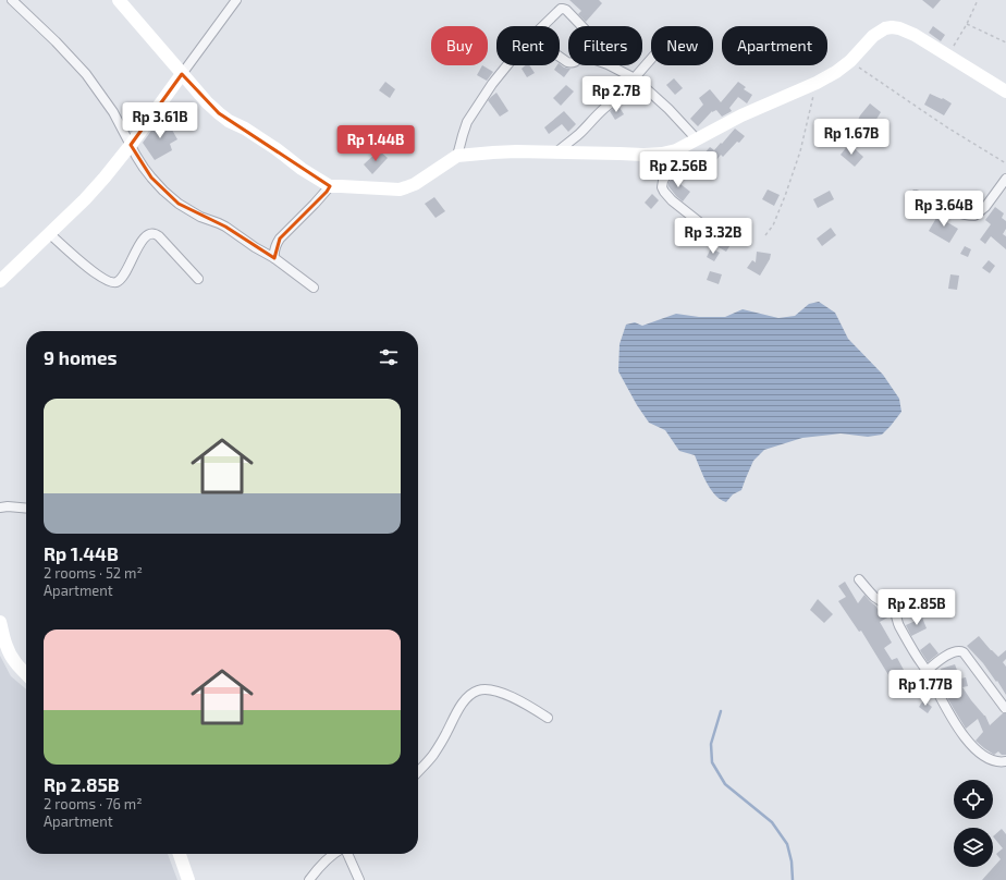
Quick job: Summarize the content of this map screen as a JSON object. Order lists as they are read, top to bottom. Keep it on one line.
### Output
{"page":{"chip":["Buy","Rent","Filters","New","Apartment"],"price":["Rp 2.7B","Rp 3.61B","Rp 1.67B","Rp 1.44B","Rp 2.56B","Rp 3.64B","Rp 3.32B","Rp 2.85B","Rp 1.77B"],"heading":"9 homes","list":[{"name":"Rp 1.44B","note":"2 rooms · 52 m² · Apartment"},{"name":"Rp 2.85B","note":"2 rooms · 76 m² · Apartment"}]}}
